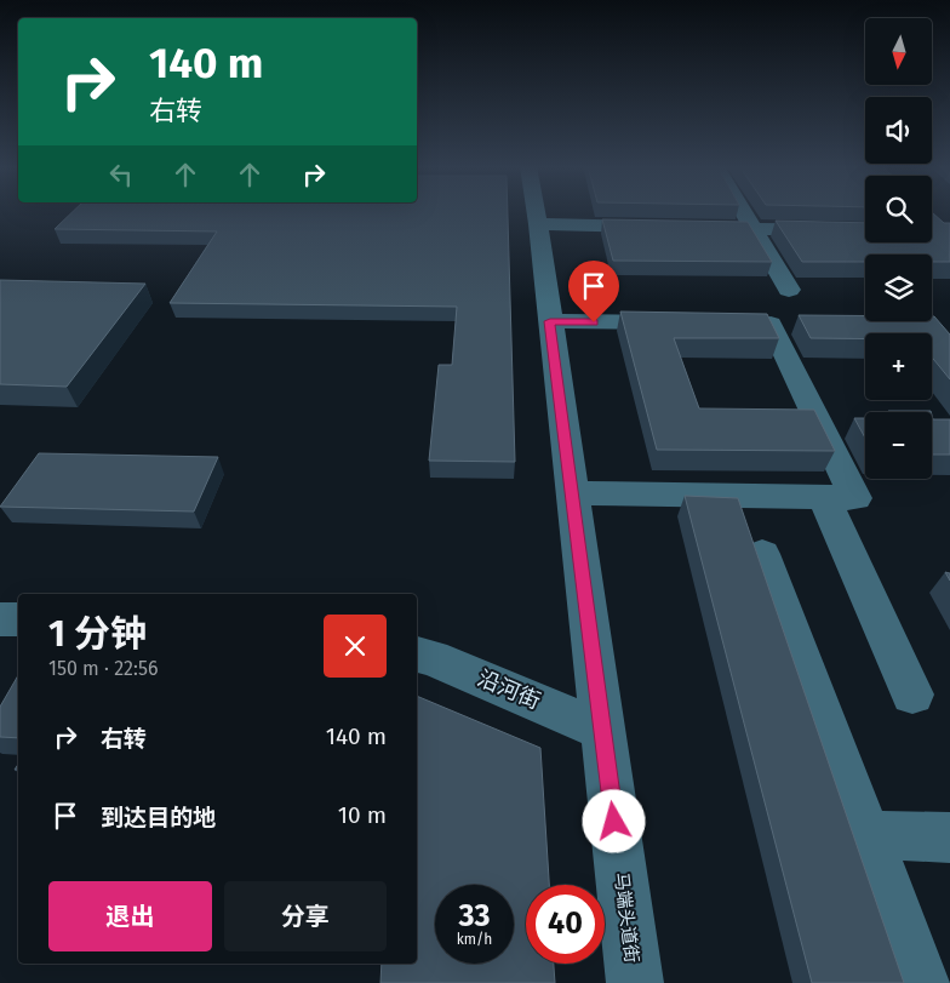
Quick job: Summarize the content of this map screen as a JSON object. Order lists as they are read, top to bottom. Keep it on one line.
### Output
{"streets":{"street":["沿河街","马端头道街"]},"crossings":[["沿河街","马端头道街"]],"north":"bottom","page":{"map_buttons":["+","−"],"turn":["140 m","右转"],"heading":["1 分钟","150 m · 22:56"],"list":[{"name":"右转","value":"140 m"},{"name":"到达目的地","value":"10 m"}],"buttons":["退出","分享"],"speed":"33 km/h","limit":"40"}}
